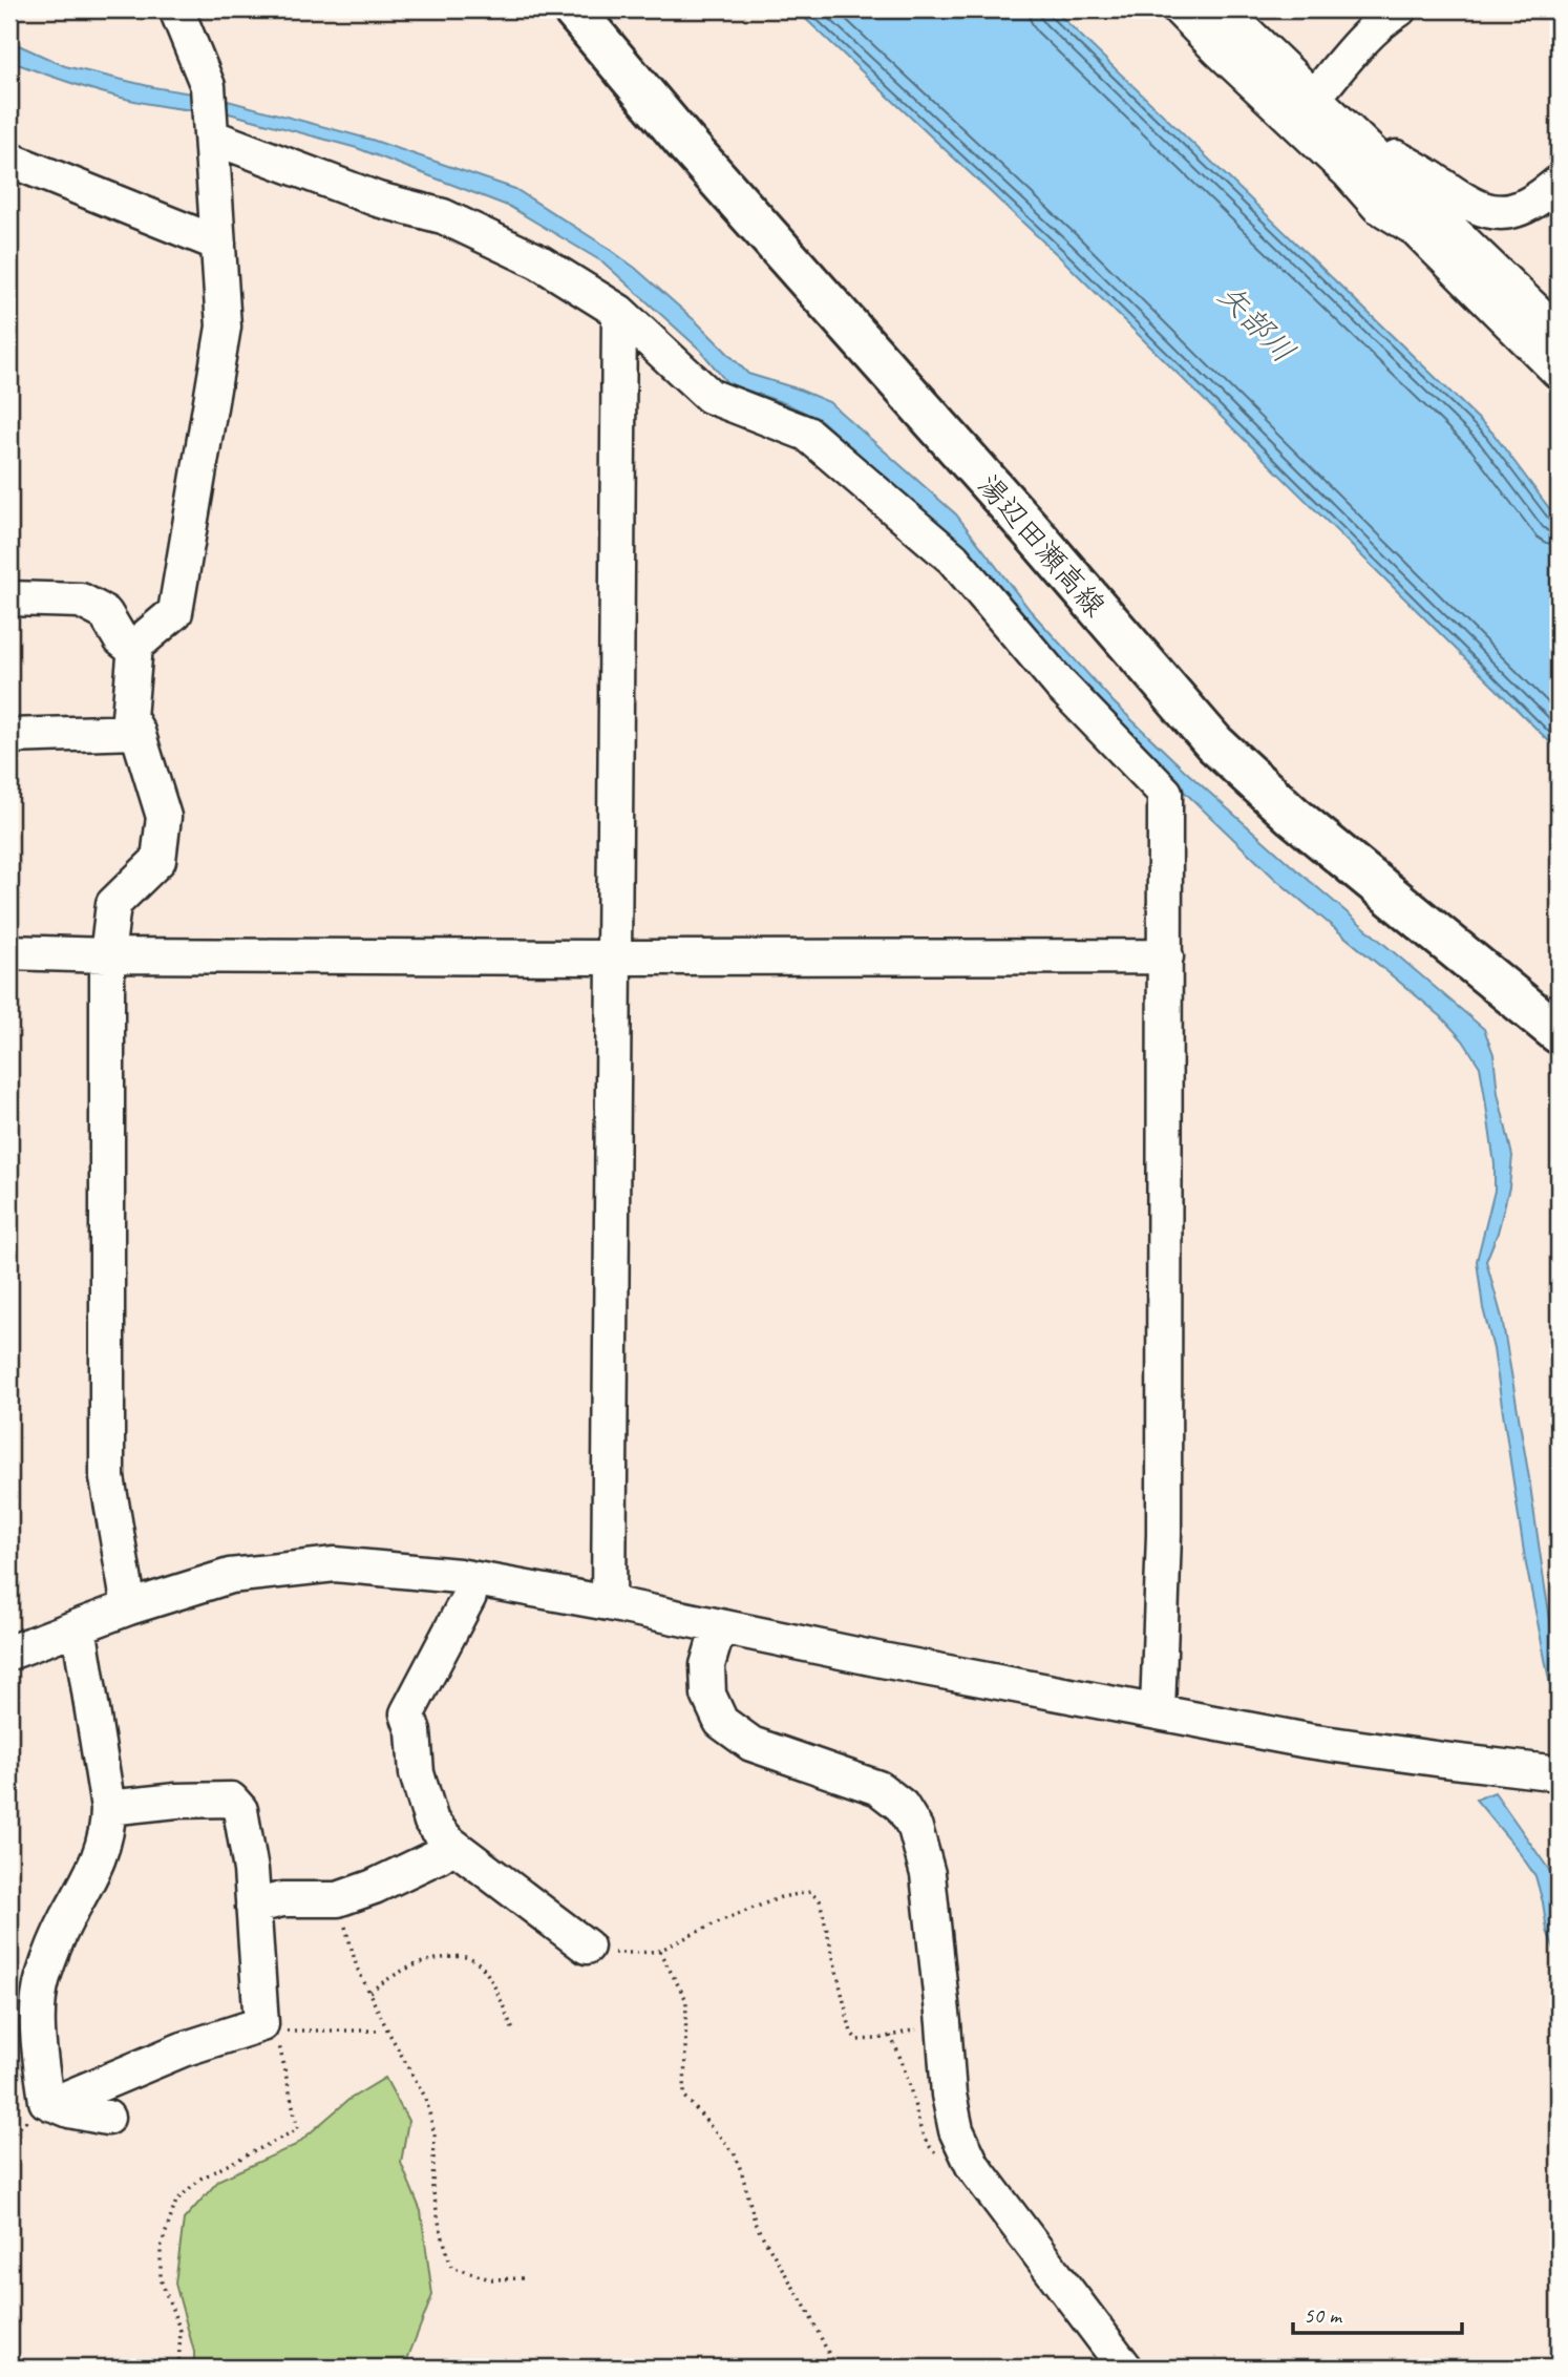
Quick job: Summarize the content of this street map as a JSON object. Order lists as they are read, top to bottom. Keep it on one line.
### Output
{"streets":{"main road":["湯辺田瀬高線"]},"water":["矢部川"],"scale_bar":"50 m"}
